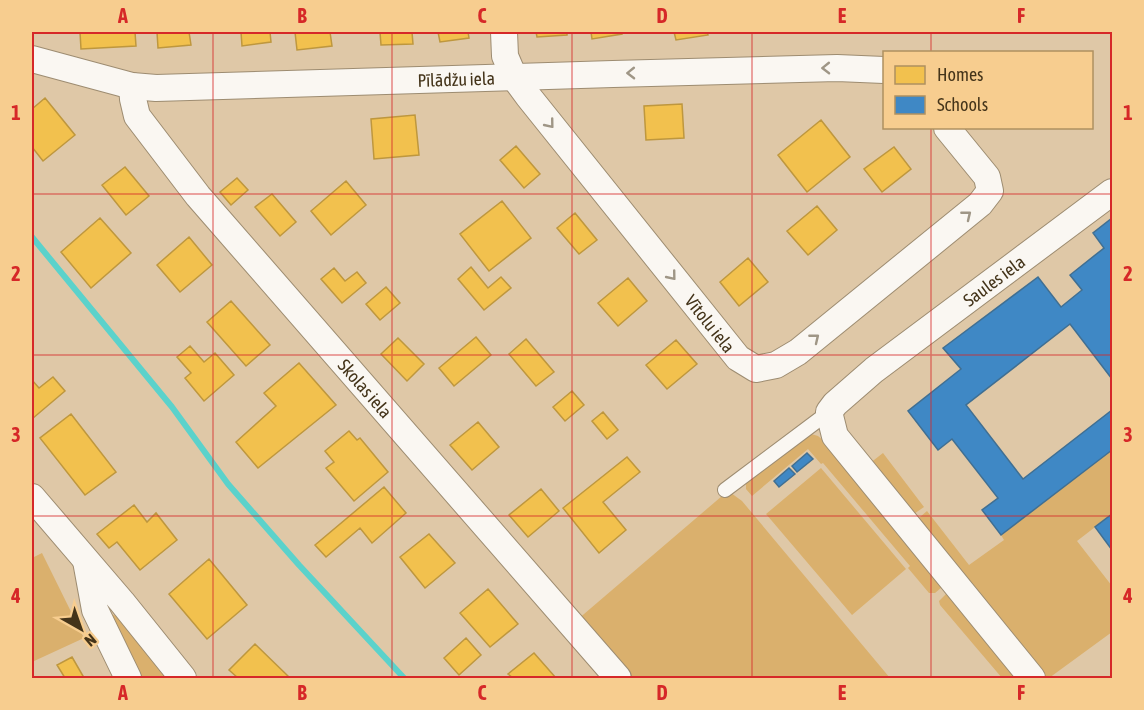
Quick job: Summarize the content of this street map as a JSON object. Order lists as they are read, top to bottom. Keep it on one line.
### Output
{"streets":{"street":["Pīlādžu iela","Saules iela","Vītolu iela","Skolas iela"]},"crossings":[["Pīlādžu iela","Vītolu iela"],["Pīlādžu iela","Skolas iela"]],"one_way":["Pīlādžu iela"],"legend":["Homes","Schools"],"north":"bottom right","grid":{"columns":["A","B","C","D","E","F"],"rows":["1","2","3","4"]}}
